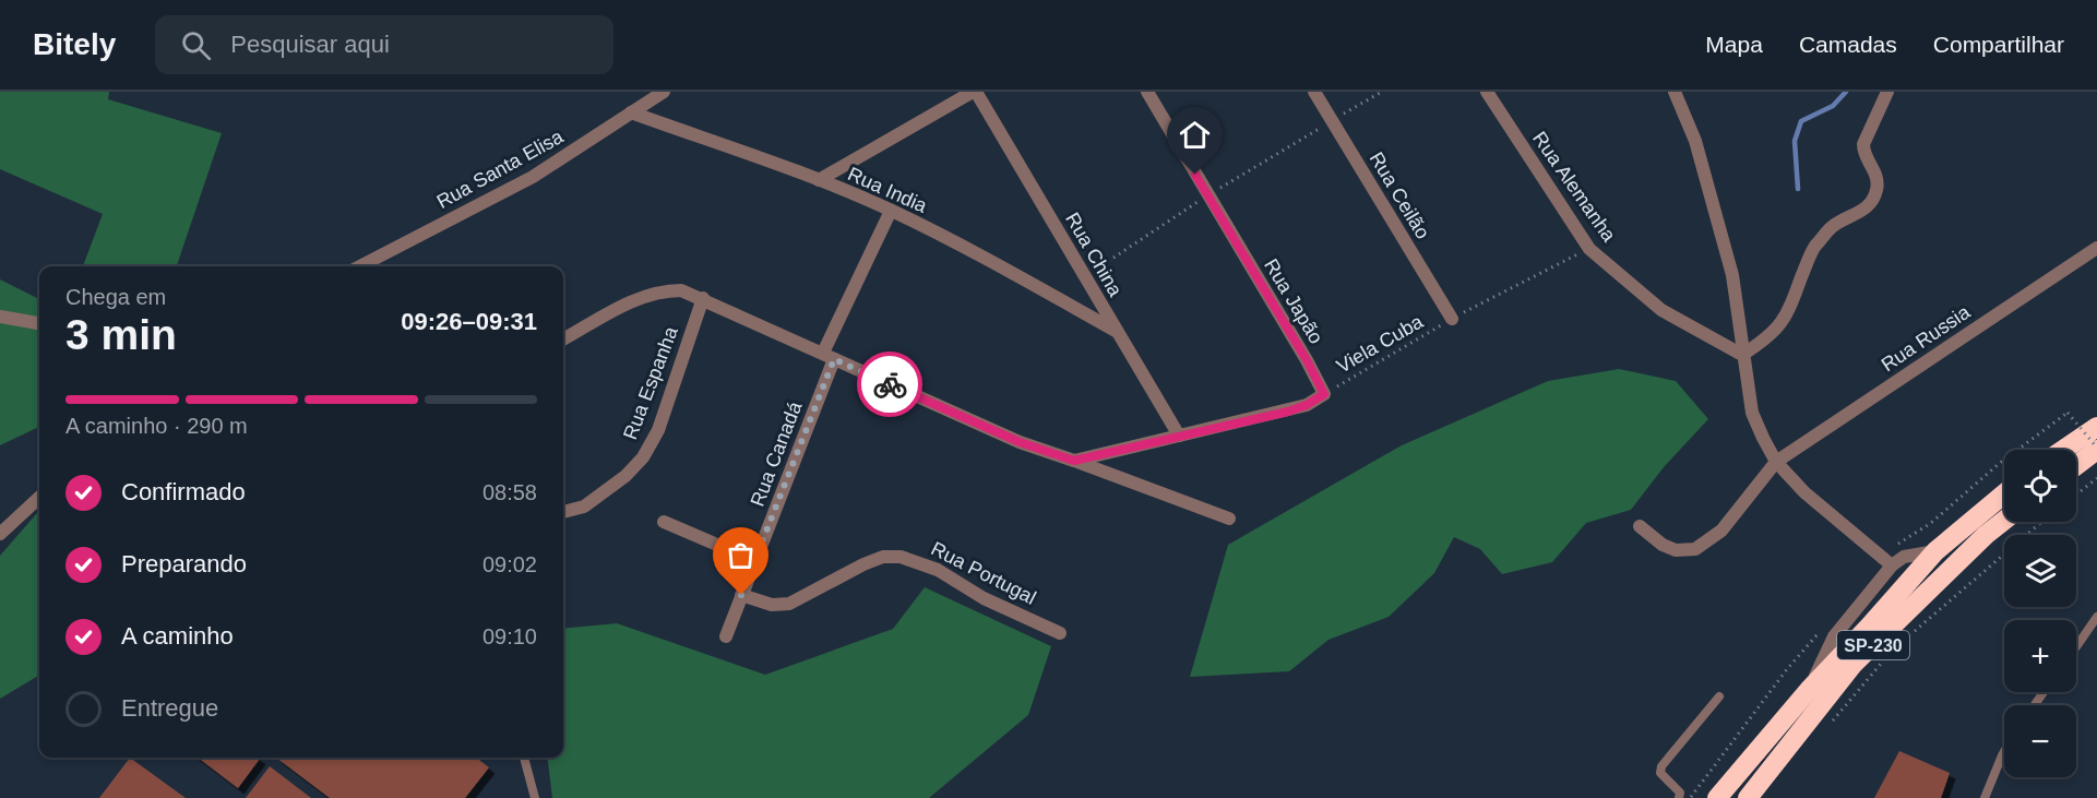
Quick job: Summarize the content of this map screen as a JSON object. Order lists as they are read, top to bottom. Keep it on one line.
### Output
{"streets":{"highway":["SP-230"],"street":["Rua Santa Elisa","Rua Alemanha","Rua India","Rua Ceilão","Rua China","Rua Japão","Rua Russia","Rua Espanha","Rua Canadá","Rua Portugal"],"path":["Viela Cuba"]},"crossings":[["Rua Santa Elisa","Rua India"],["Rua Alemanha","Viela Cuba"],["Rua India","Rua China"],["Rua India","Rua Canadá"],["Rua Ceilão","Viela Cuba"],["Rua Japão","Viela Cuba"],["Rua Canadá","Rua Portugal"]],"page":{"header":"Bitely","search":"Pesquisar aqui","nav":["Mapa","Camadas","Compartilhar"],"heading":["3 min","Chega em","09:26–09:31"],"bar":"A caminho · 290 m","map_buttons":["+","−"],"list":[["Confirmado","08:58"],["Preparando","09:02"],["A caminho","09:10"],"Entregue"]}}
